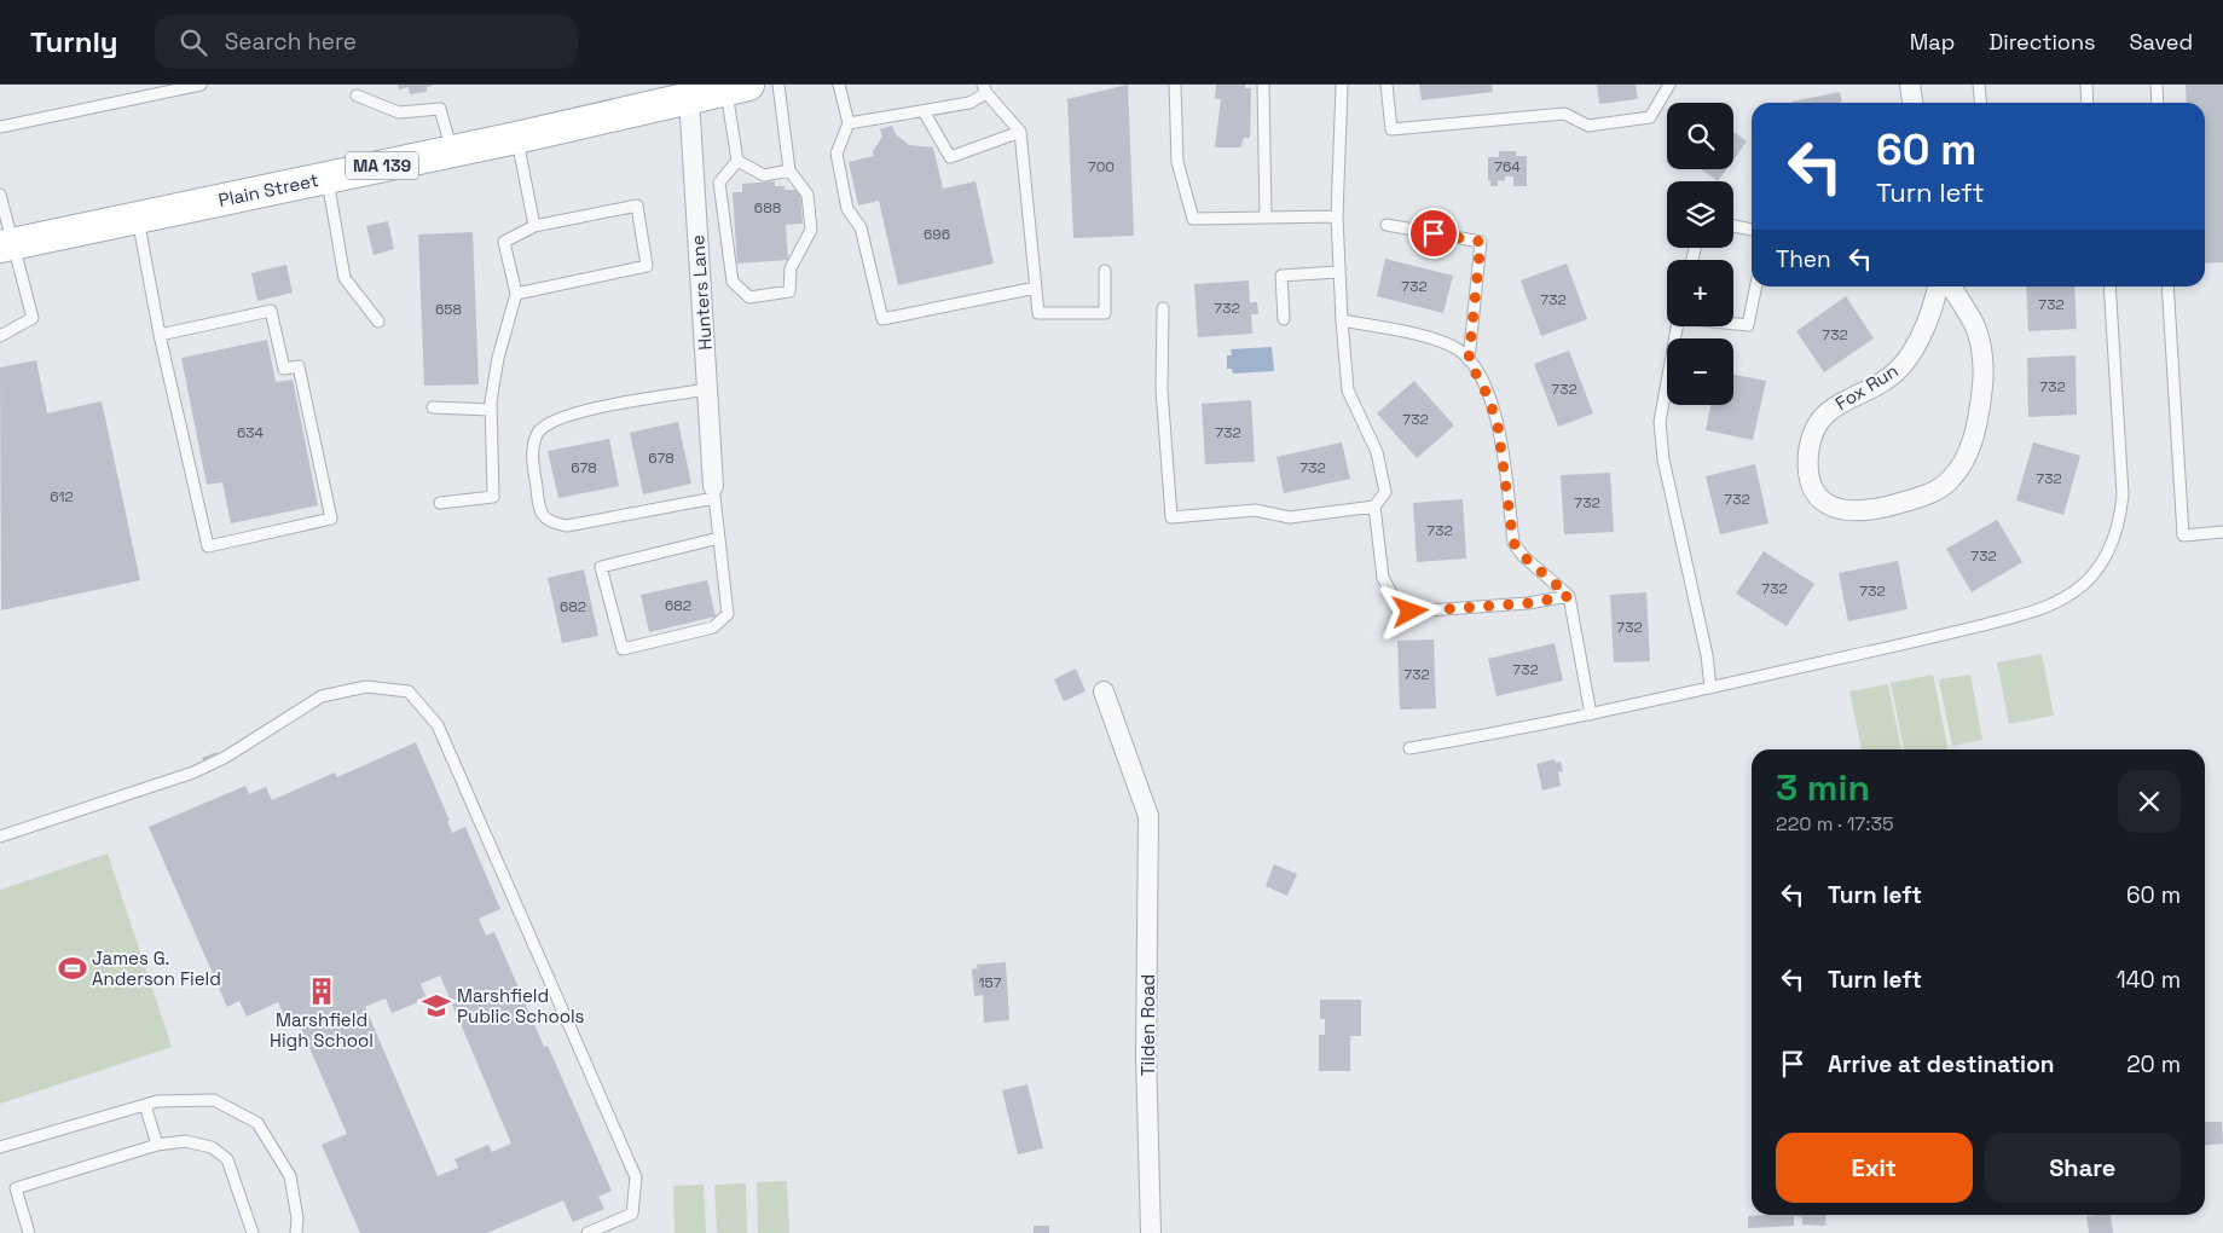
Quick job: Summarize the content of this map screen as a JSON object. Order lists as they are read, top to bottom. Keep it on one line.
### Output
{"streets":{"main road":["MA 139","Plain Street"],"street":["Hunters Lane","Fox Run","Tilden Road"]},"crossings":[["Plain Street","Hunters Lane"]],"places":{"sports":["James G. Anderson Field"],"building":["Marshfield High School"],"school or university":["Marshfield Public Schools"]},"house_numbers":["700","764","688","696","732","732","732","732","658","732","732","732","732","634","732","678","678","732","732","612","732","732","732","732","732","732","682","682","732","732","732","157"],"page":{"header":"Turnly","search":"Search here","nav":["Map","Directions","Saved"],"map_buttons":["+","−"],"turn":["60 m","Turn left"],"then":"Then","heading":["3 min","220 m · 17:35"],"list":[{"name":"Turn left","value":"60 m"},{"name":"Turn left","value":"140 m"},{"name":"Arrive at destination","value":"20 m"}],"buttons":["Exit","Share"]}}
